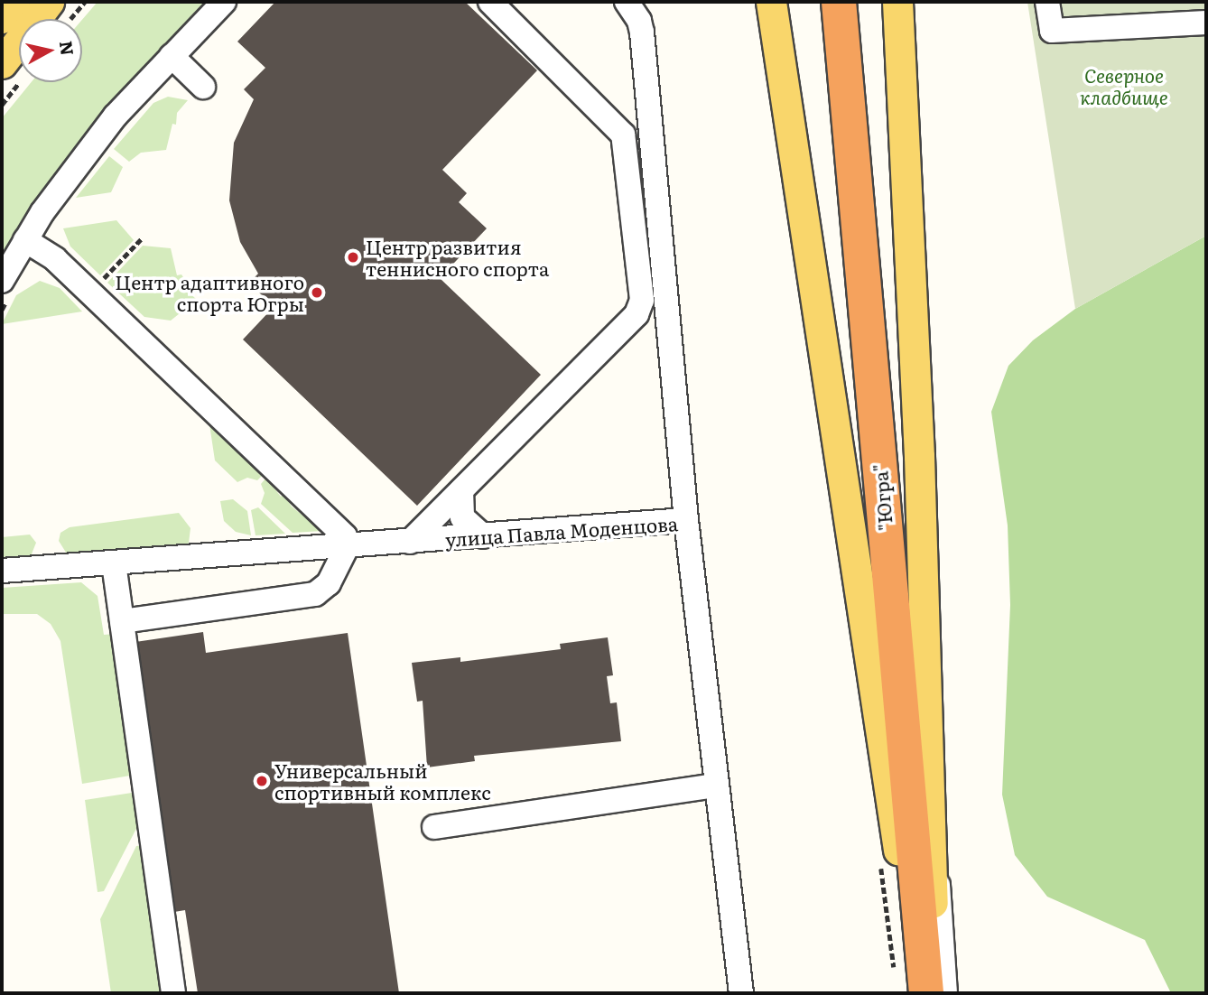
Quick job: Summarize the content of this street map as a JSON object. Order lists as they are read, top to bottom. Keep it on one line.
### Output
{"streets":{"highway":["\"Югра\""],"street":["улица Павла Моденцова"]},"parks":["Северное кладбище"],"places":["Центр развития теннисного спорта","Центр адаптивного спорта Югры","Универсальный спортивный комплекс"],"north":"right"}
